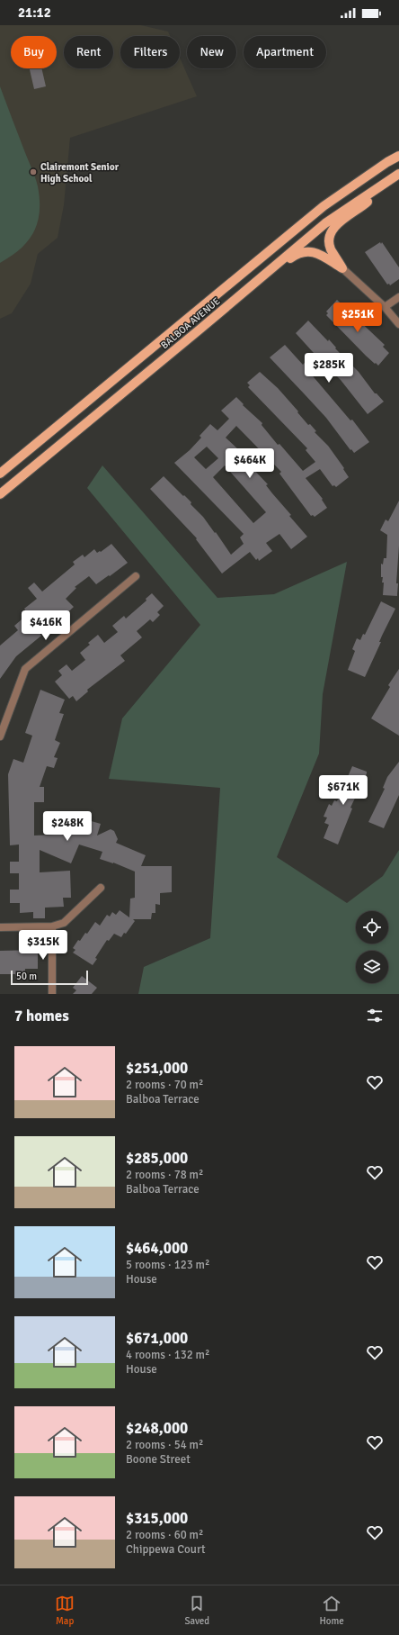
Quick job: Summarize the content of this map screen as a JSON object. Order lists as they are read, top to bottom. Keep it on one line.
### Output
{"streets":{"main road":["BALBOA AVENUE"]},"places":["Clairemont Senior High School"],"scale_bar":"50 m","page":{"status":"21:12","chip":["Buy","Rent","Filters","New","Apartment"],"price":["$251K","$285K","$464K","$416K","$671K","$248K","$315K"],"scale":"50 m","heading":"7 homes","list":[{"name":"$251,000","note":"2 rooms · 70 m² · Balboa Terrace"},{"name":"$285,000","note":"2 rooms · 78 m² · Balboa Terrace"},{"name":"$464,000","note":"5 rooms · 123 m² · House"},{"name":"$671,000","note":"4 rooms · 132 m² · House"},{"name":"$248,000","note":"2 rooms · 54 m² · Boone Street"},{"name":"$315,000","note":"2 rooms · 60 m² · Chippewa Court"}],"tabs":["Map","Saved","Home"]}}
